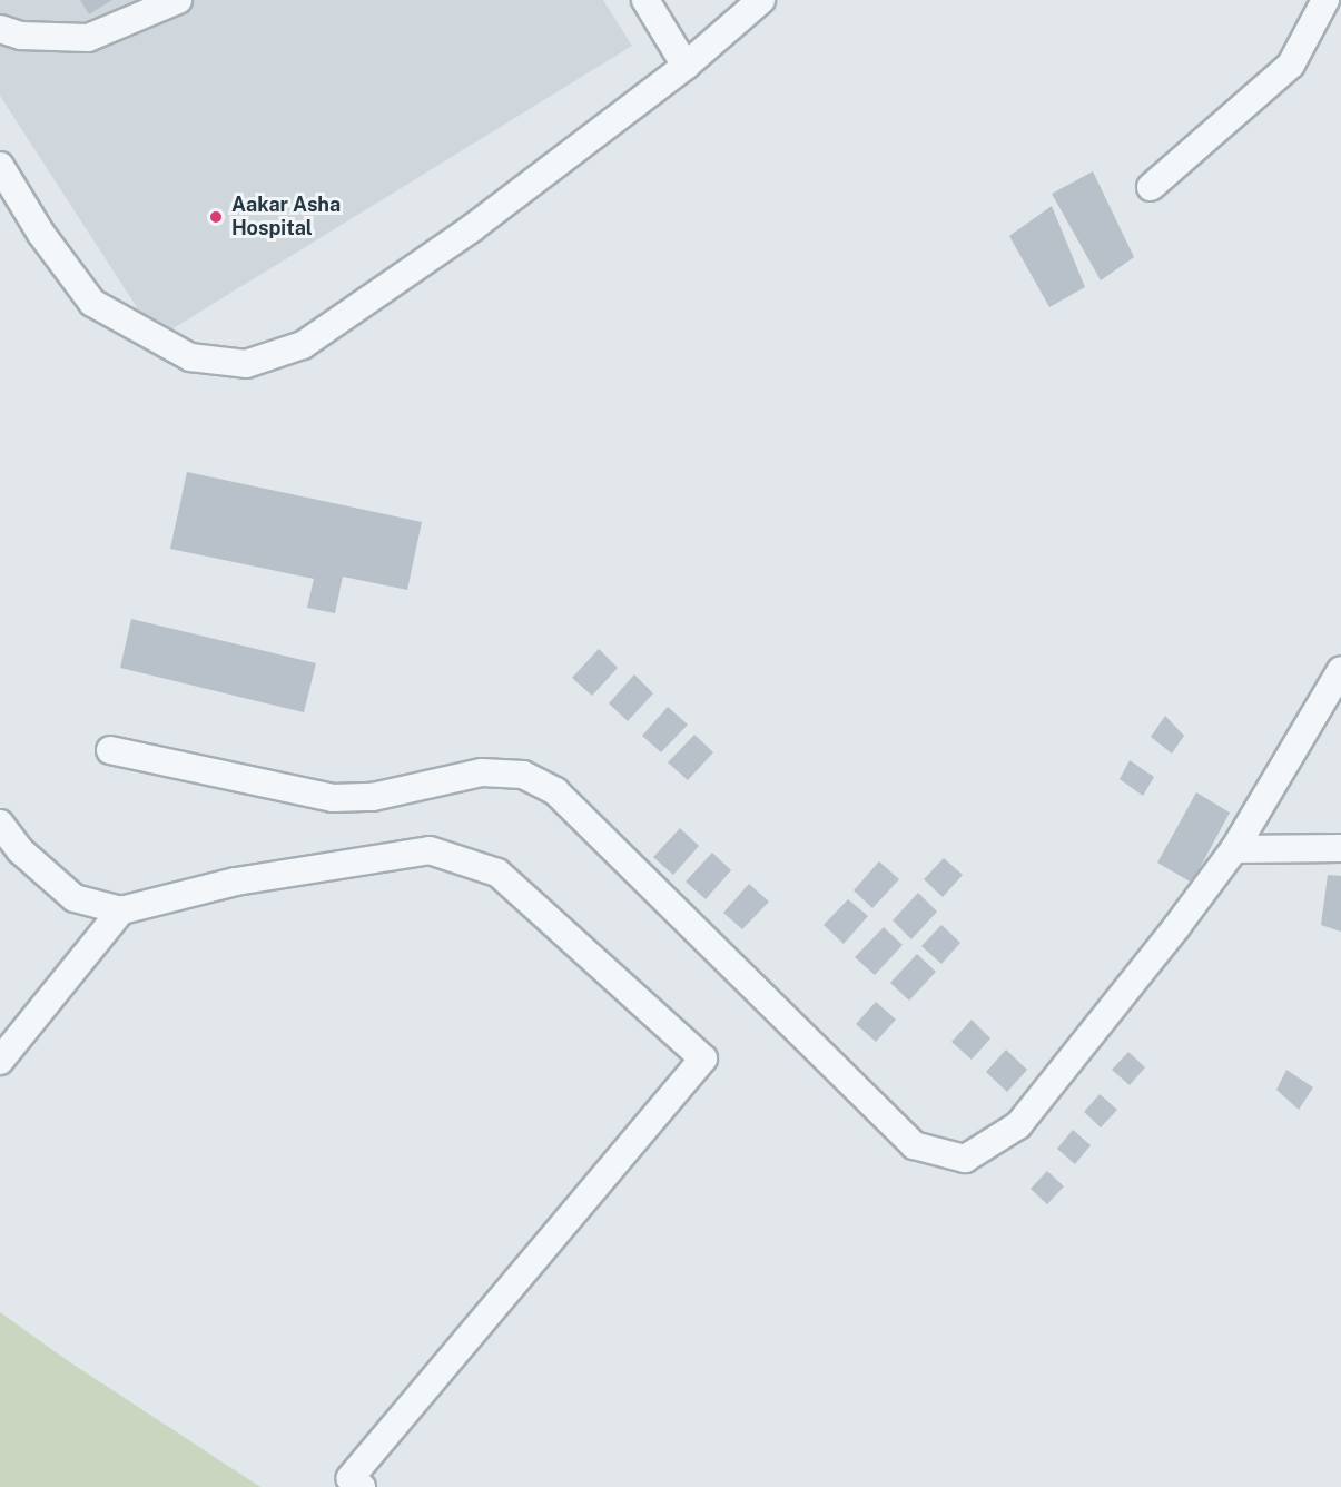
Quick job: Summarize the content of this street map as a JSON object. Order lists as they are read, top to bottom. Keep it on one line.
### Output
{"places":["Aakar Asha Hospital"]}
